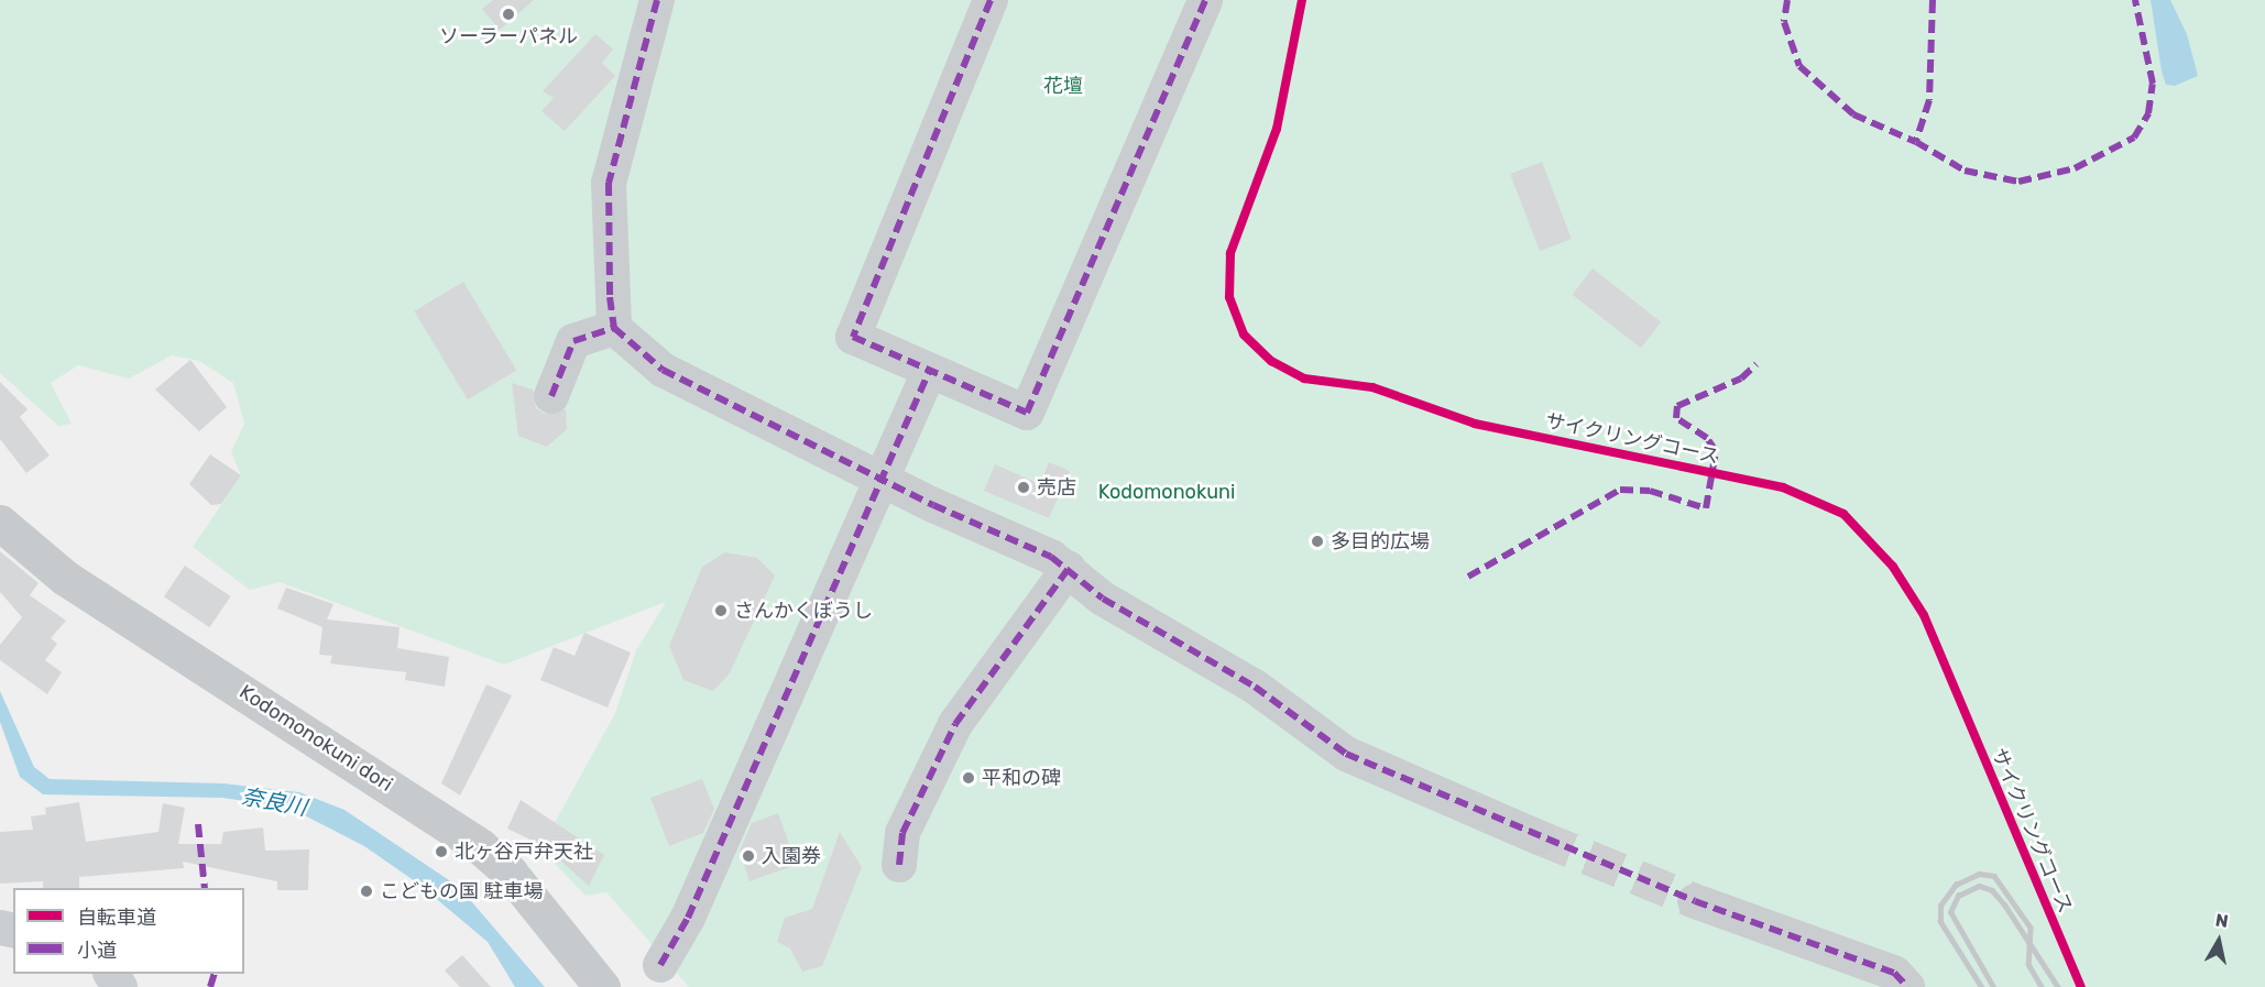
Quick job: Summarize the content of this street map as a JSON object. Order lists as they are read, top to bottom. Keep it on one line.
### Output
{"streets":{"main road":["Kodomonokuni dori"],"cycle path":["サイクリングコース"]},"water":["奈良川"],"parks":["花壇","Kodomonokuni"],"places":["ソーラーパネル","売店","多目的広場","さんかくぼうし","平和の碑","北ヶ谷戸弁天社","入園券","こどもの国 駐車場"],"legend":["自転車道","小道"],"north":"top"}
